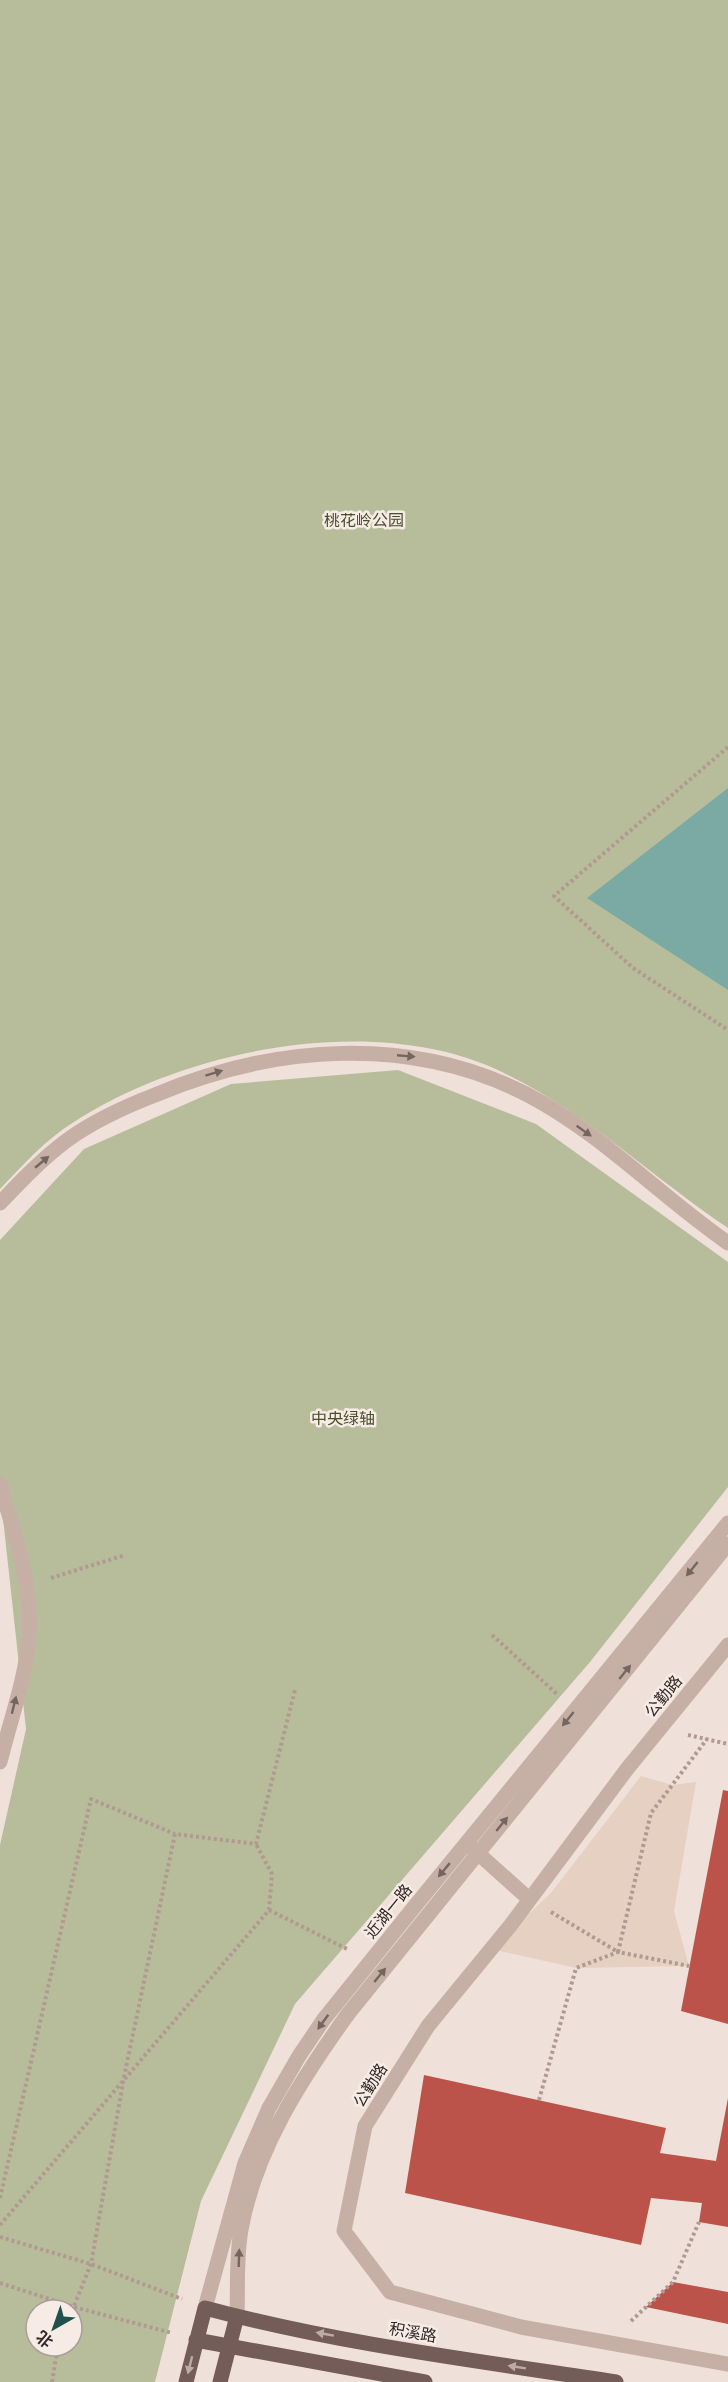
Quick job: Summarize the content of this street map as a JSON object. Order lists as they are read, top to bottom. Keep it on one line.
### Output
{"streets":{"main road":["近湖一路","积溪路"],"street":["公勤路"]},"crossings":[["近湖一路","积溪路"]],"parks":["桃花岭公园","中央绿轴"],"north":"bottom left"}
